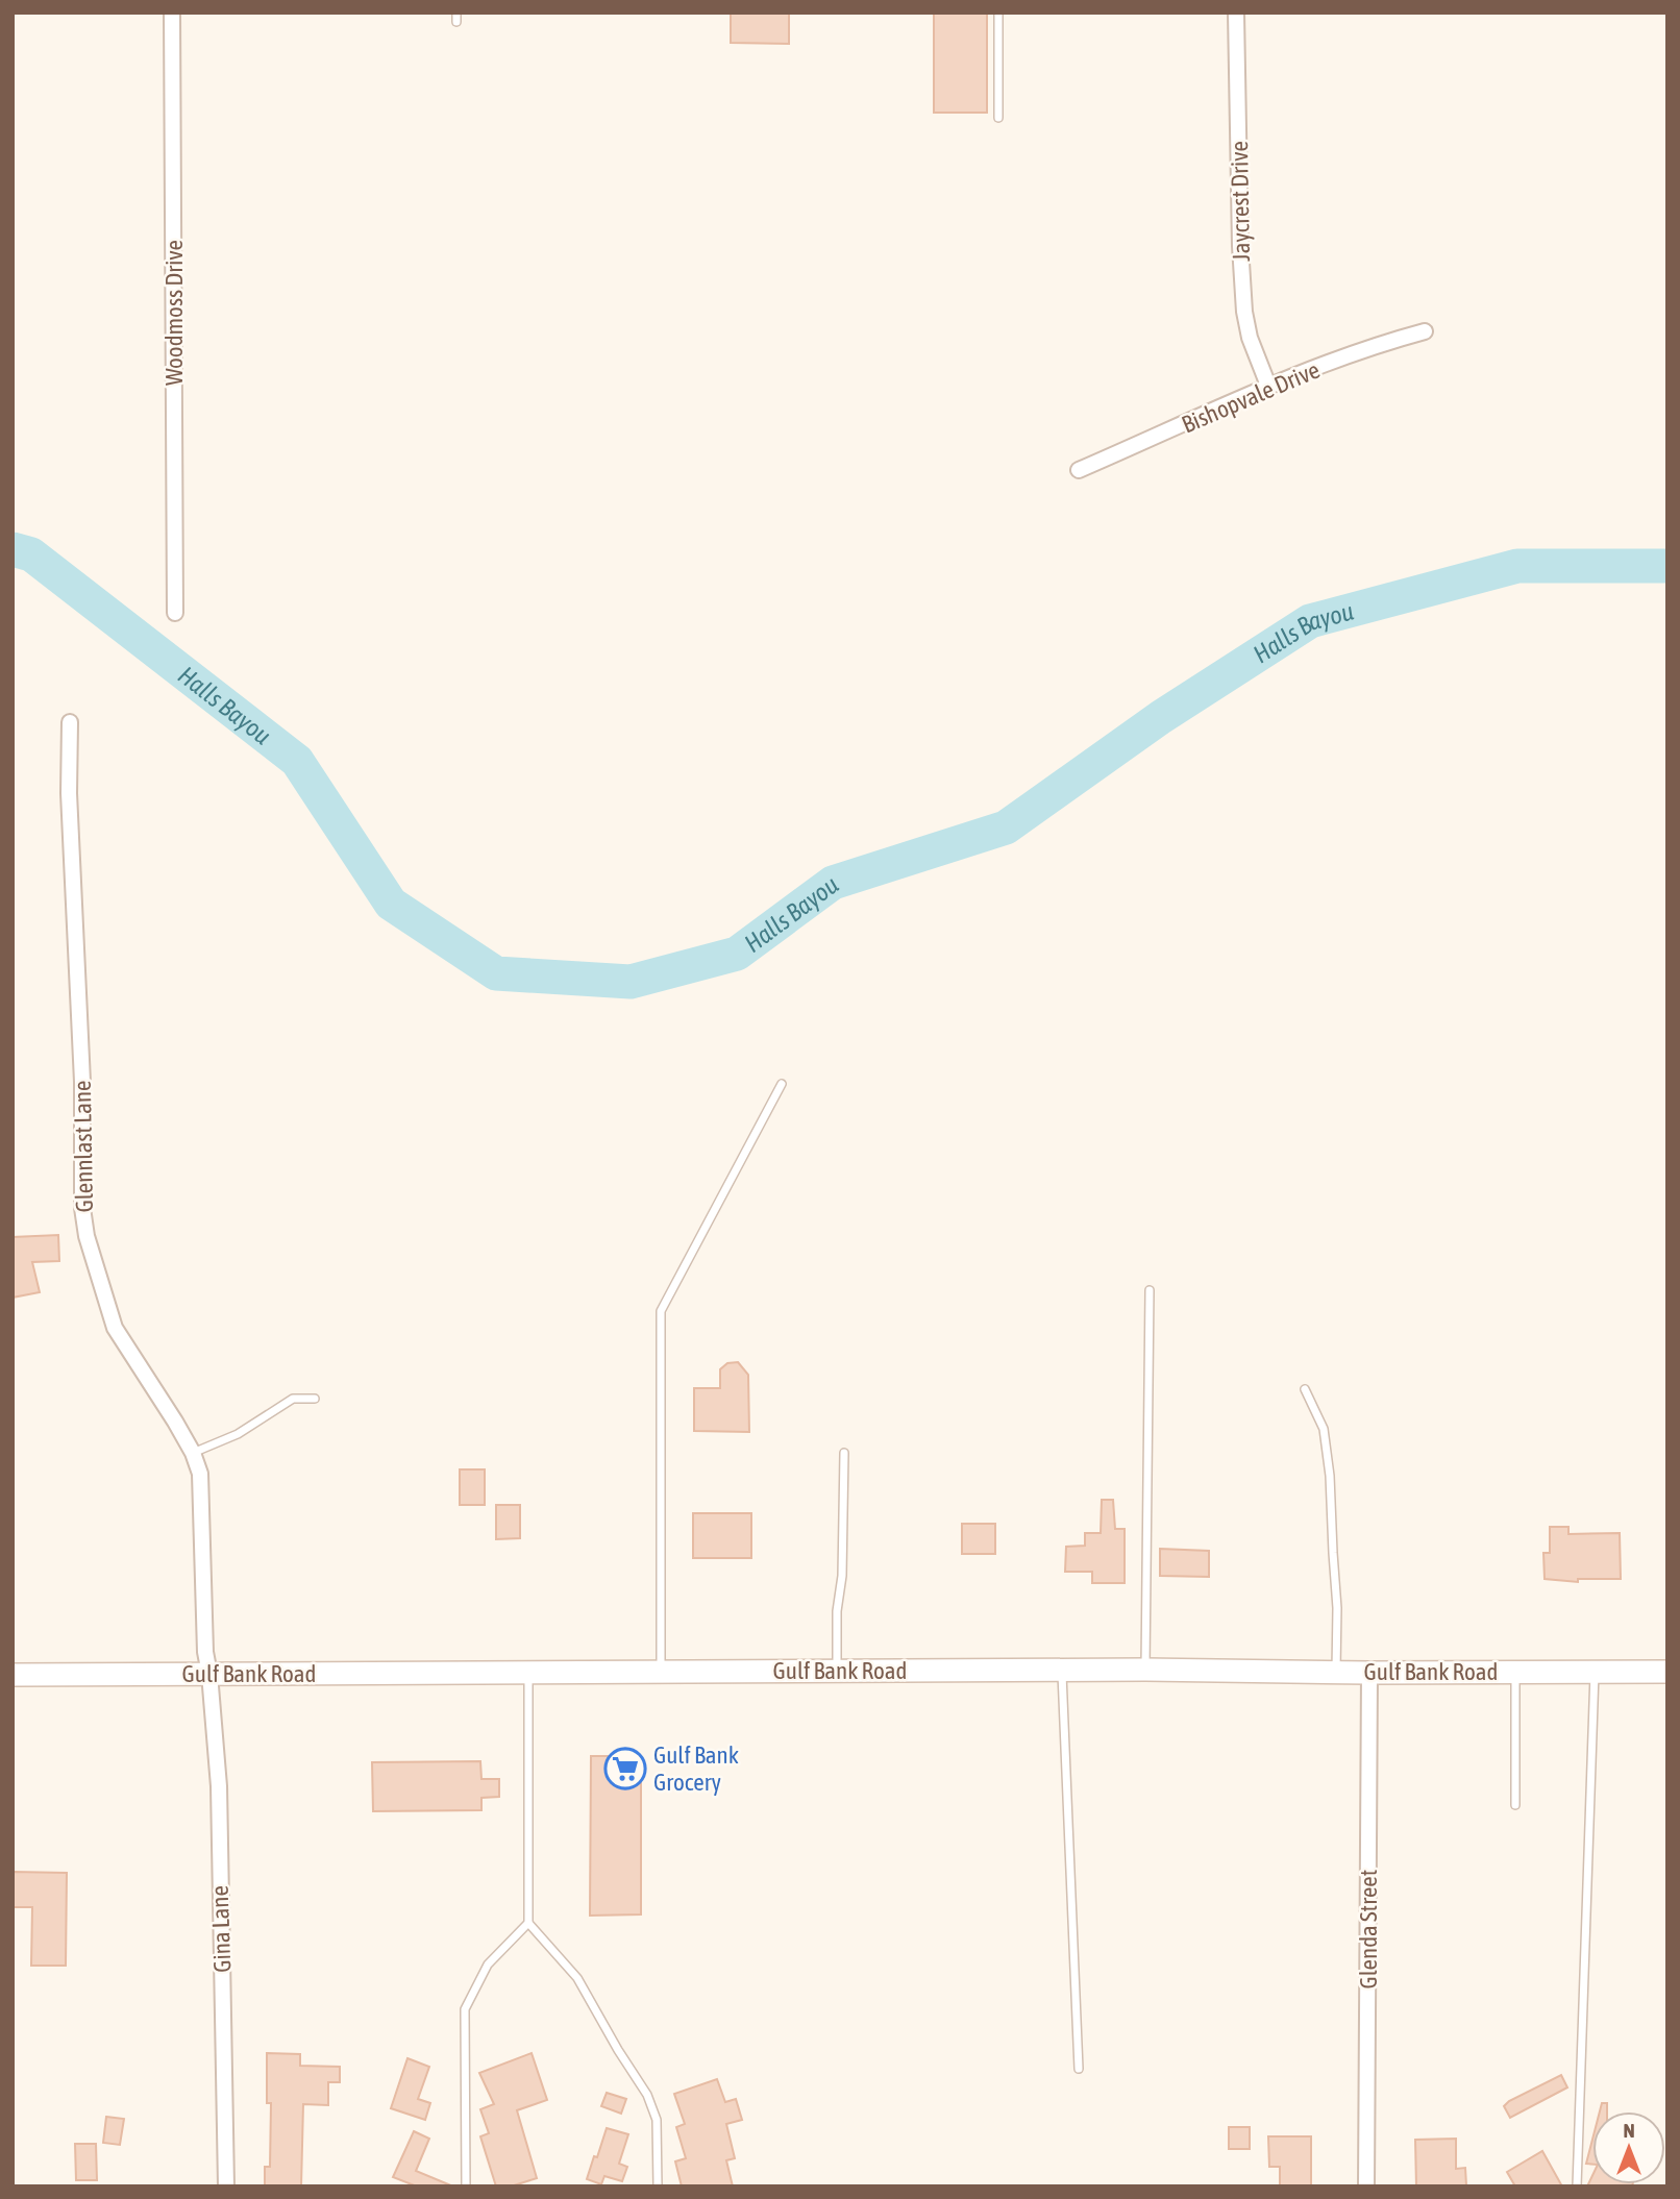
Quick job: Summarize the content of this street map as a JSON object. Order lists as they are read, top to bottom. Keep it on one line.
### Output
{"streets":{"main road":["Gulf Bank Road"],"street":["Jaycrest Drive","Woodmoss Drive","Bishopvale Drive","Glennlast Lane","Gina Lane","Glenda Street"]},"crossings":[["Jaycrest Drive","Bishopvale Drive"],["Glennlast Lane","Gulf Bank Road"],["Glennlast Lane","Gina Lane"],["Gulf Bank Road","Gina Lane"],["Gulf Bank Road","Glenda Street"]],"water":["Halls Bayou"],"places":{"supermarket":["Gulf Bank Grocery"]},"north":"top"}
